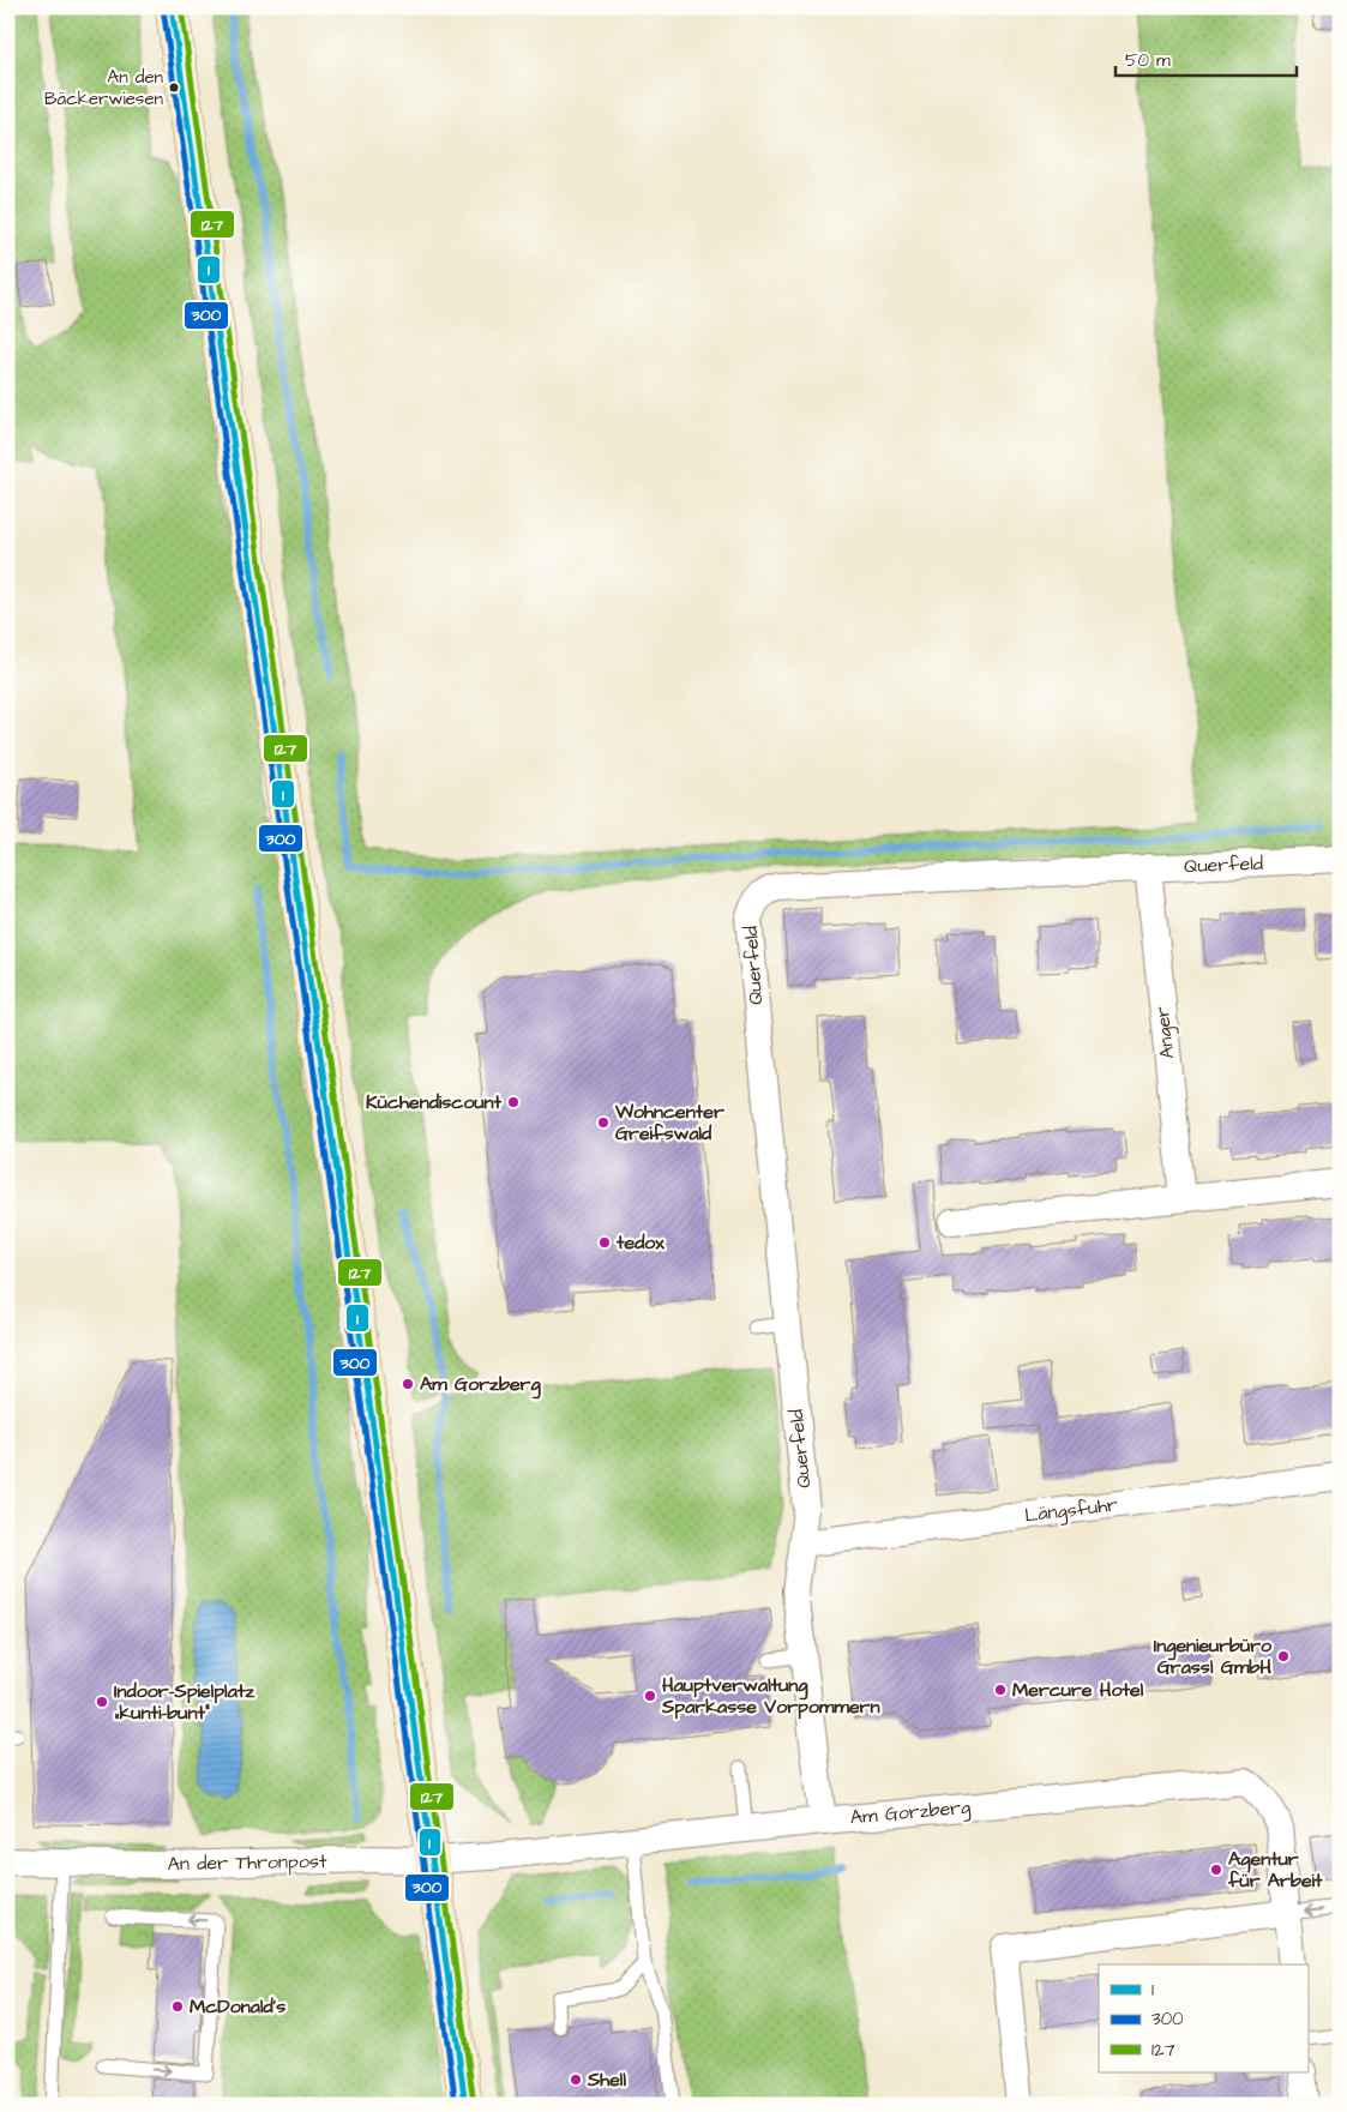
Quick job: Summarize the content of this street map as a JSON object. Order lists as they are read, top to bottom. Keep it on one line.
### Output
{"streets":{"street":["Querfeld","Anger","Längsfuhr","Am Gorzberg","An der Thronpost"]},"crossings":[["Querfeld","Anger"],["Querfeld","Längsfuhr"],["Querfeld","Am Gorzberg"],["Am Gorzberg","An der Thronpost"]],"places":["An den Bäckerwiesen","Küchendiscount","Wohncenter Greifswald","tedox","Am Gorzberg","Ingenieurbüro Grassl GmbH","Mercure Hotel","Hauptverwaltung Sparkasse Vorpommern","Indoor-Spielplatz „kunti-bunt“","Agentur für Arbeit","McDonald's","Shell"],"lines":["transit line 1","transit line 127","transit line 300"],"legend":["1","300","127"],"scale_bar":"50 m"}
